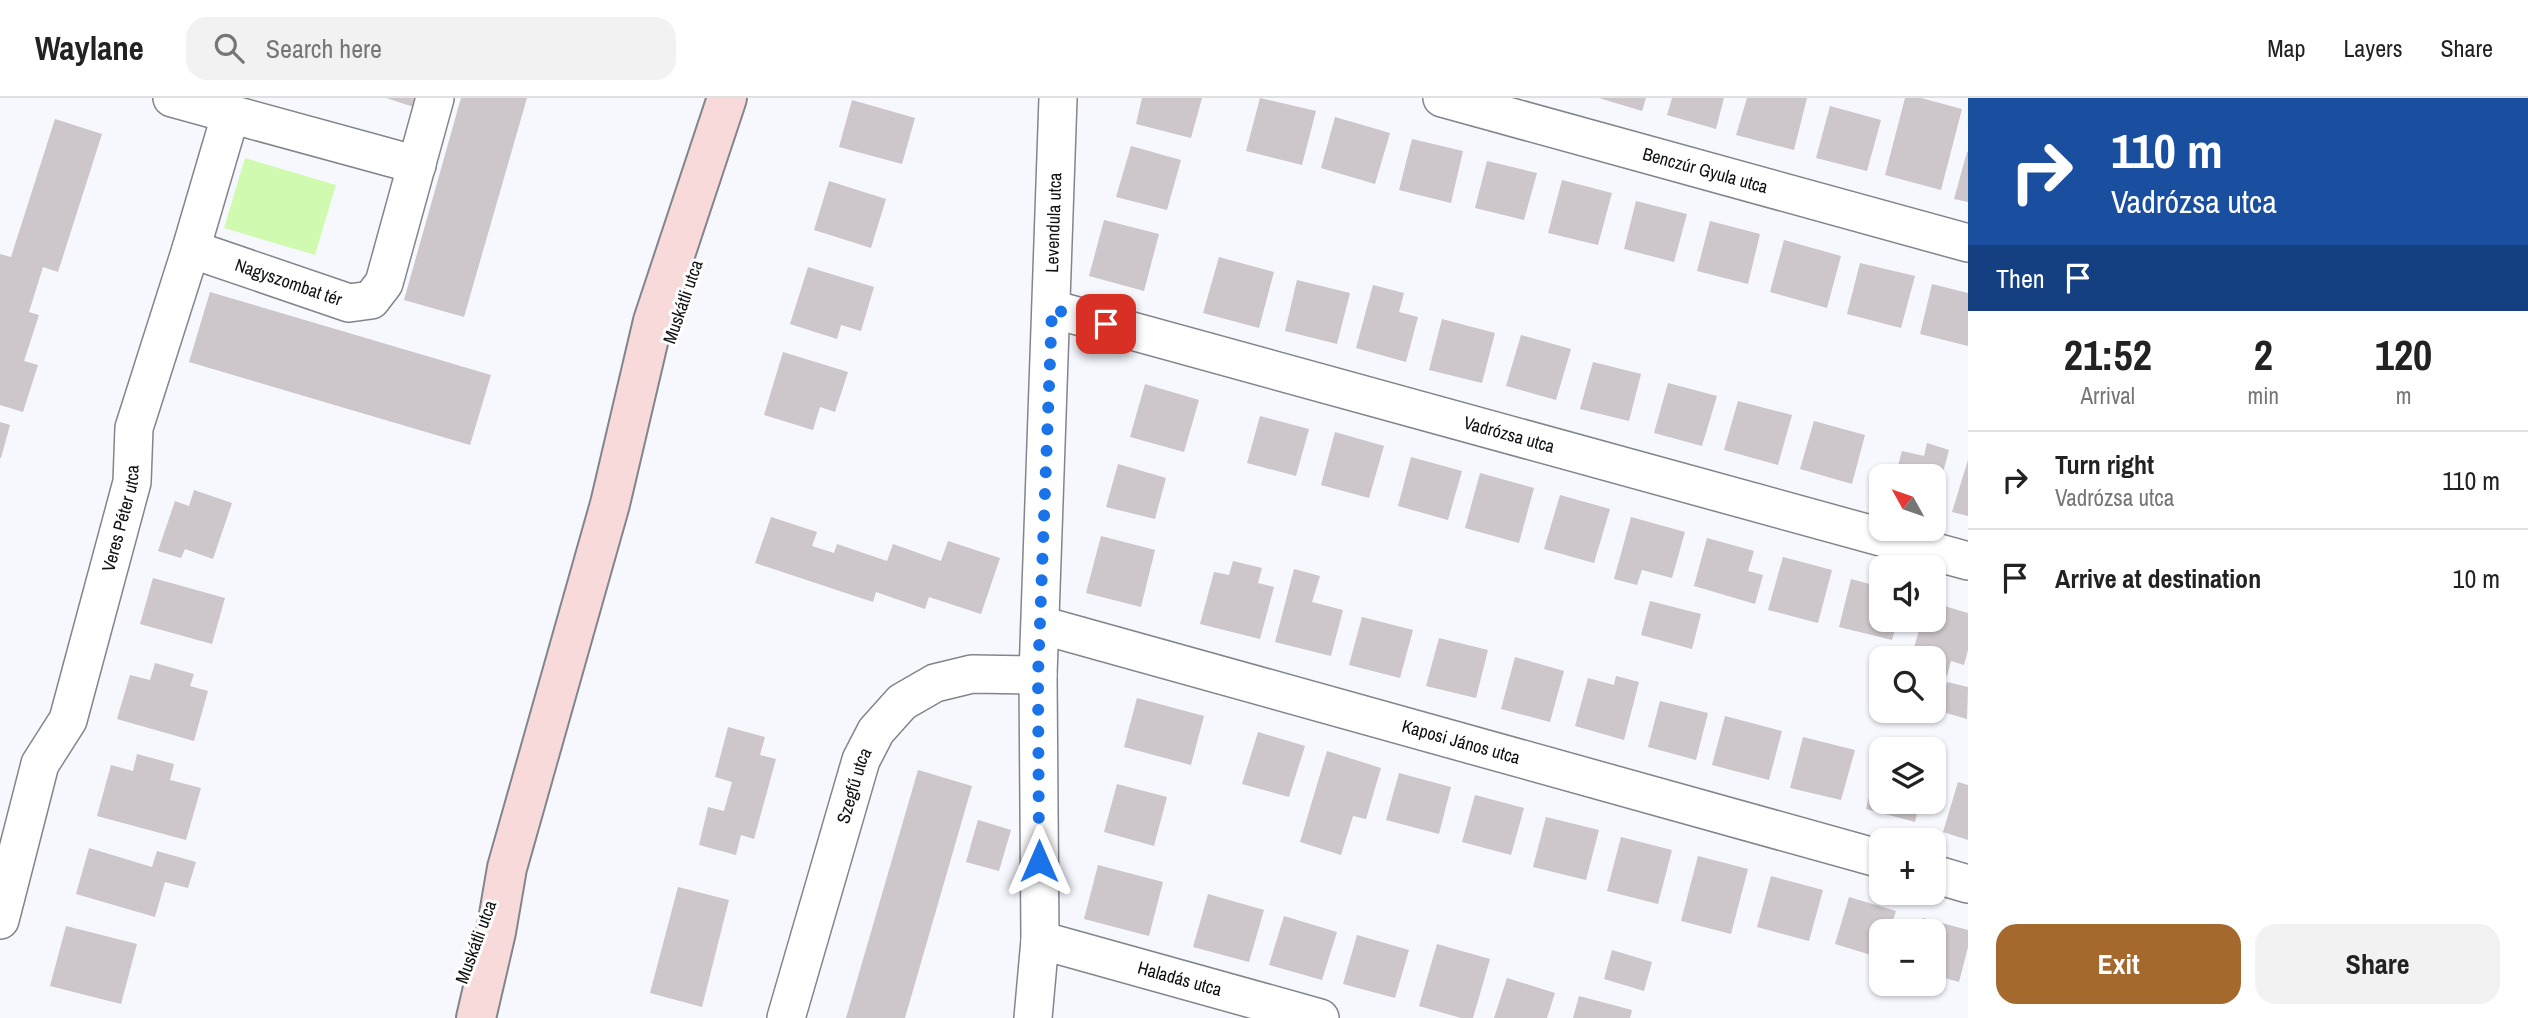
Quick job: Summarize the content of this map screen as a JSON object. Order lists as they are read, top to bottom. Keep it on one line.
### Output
{"streets":{"main road":["Muskátli utca"],"street":["Benczúr Gyula utca","Levendula utca","Nagyszombat tér","Vadrózsa utca","Veres Péter utca","Kaposi János utca","Szegfű utca","Haladás utca"]},"crossings":[["Levendula utca","Vadrózsa utca"],["Levendula utca","Kaposi János utca"],["Levendula utca","Szegfű utca"],["Levendula utca","Haladás utca"],["Nagyszombat tér","Veres Péter utca"]],"north":"top left","page":{"header":"Waylane","search":"Search here","nav":["Map","Layers","Share"],"turn":["110 m","Vadrózsa utca"],"then":"Then","eta":["21:52","Arrival","2","min","120","m"],"list":[{"name":"Turn right","note":"Vadrózsa utca","value":"110 m"},{"name":"Arrive at destination","value":"10 m"}],"map_buttons":["+","−"],"buttons":["Exit","Share"]}}
